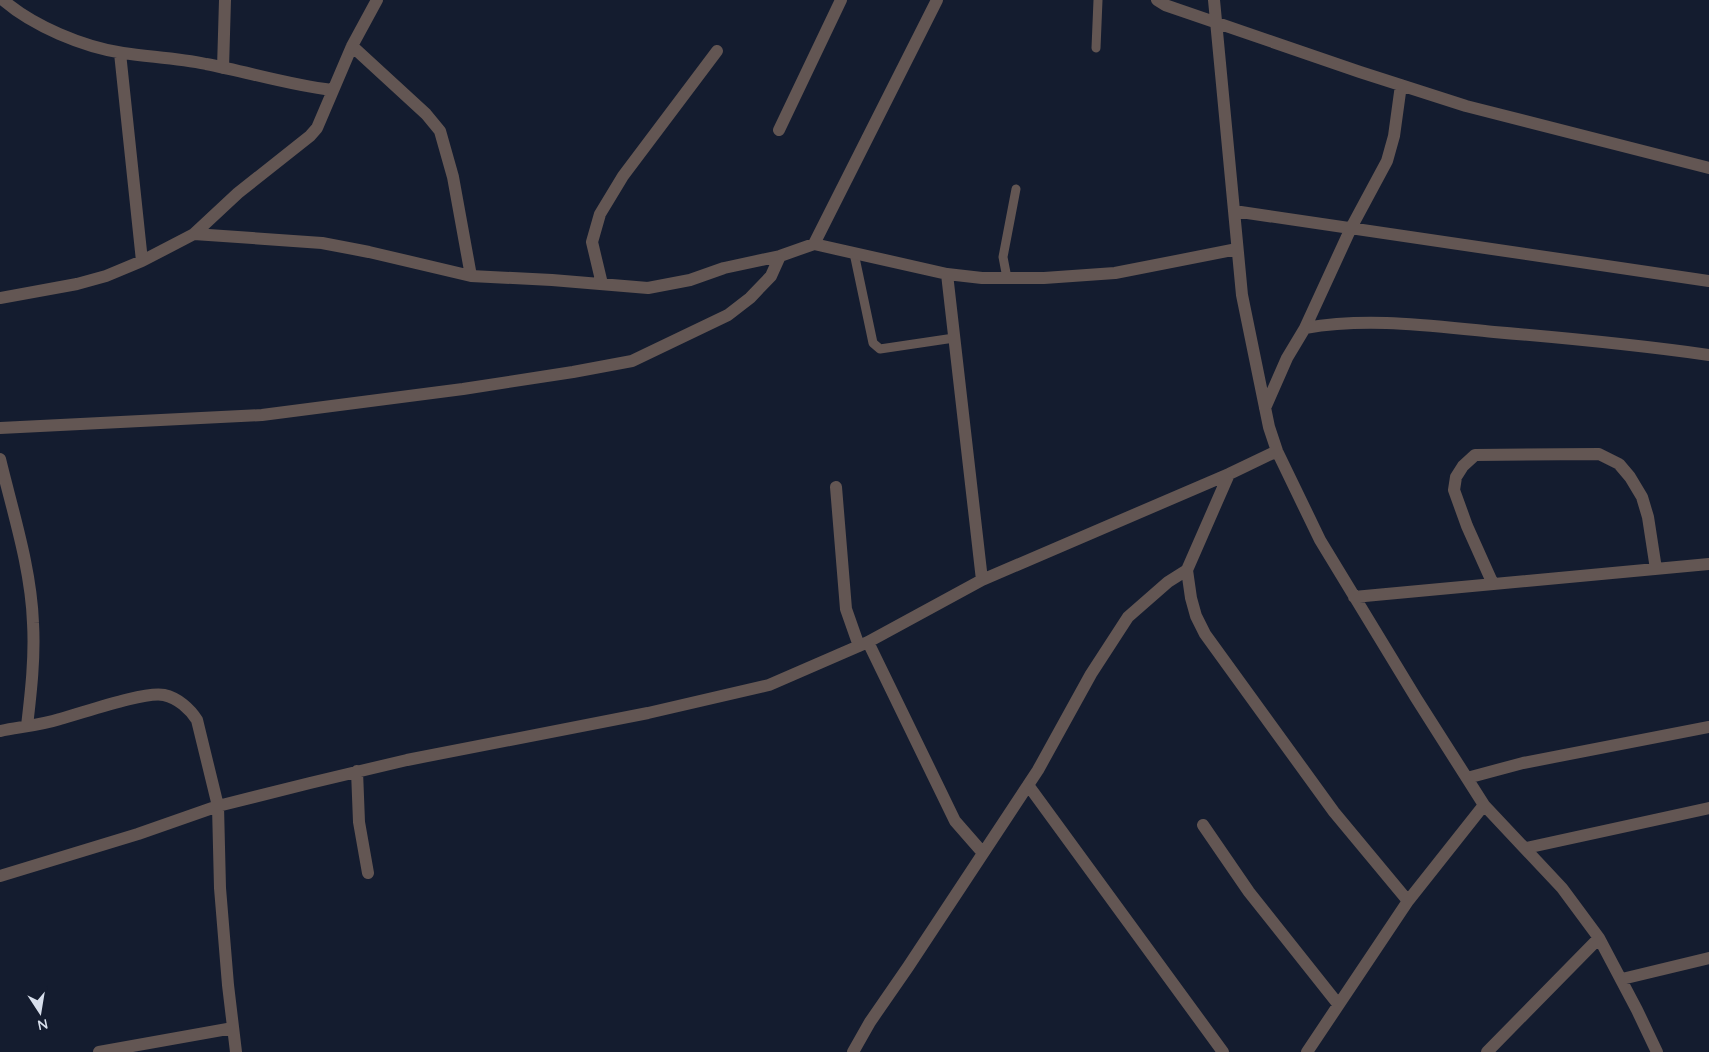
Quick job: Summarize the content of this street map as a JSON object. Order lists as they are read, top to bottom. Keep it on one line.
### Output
{"north":"bottom"}
